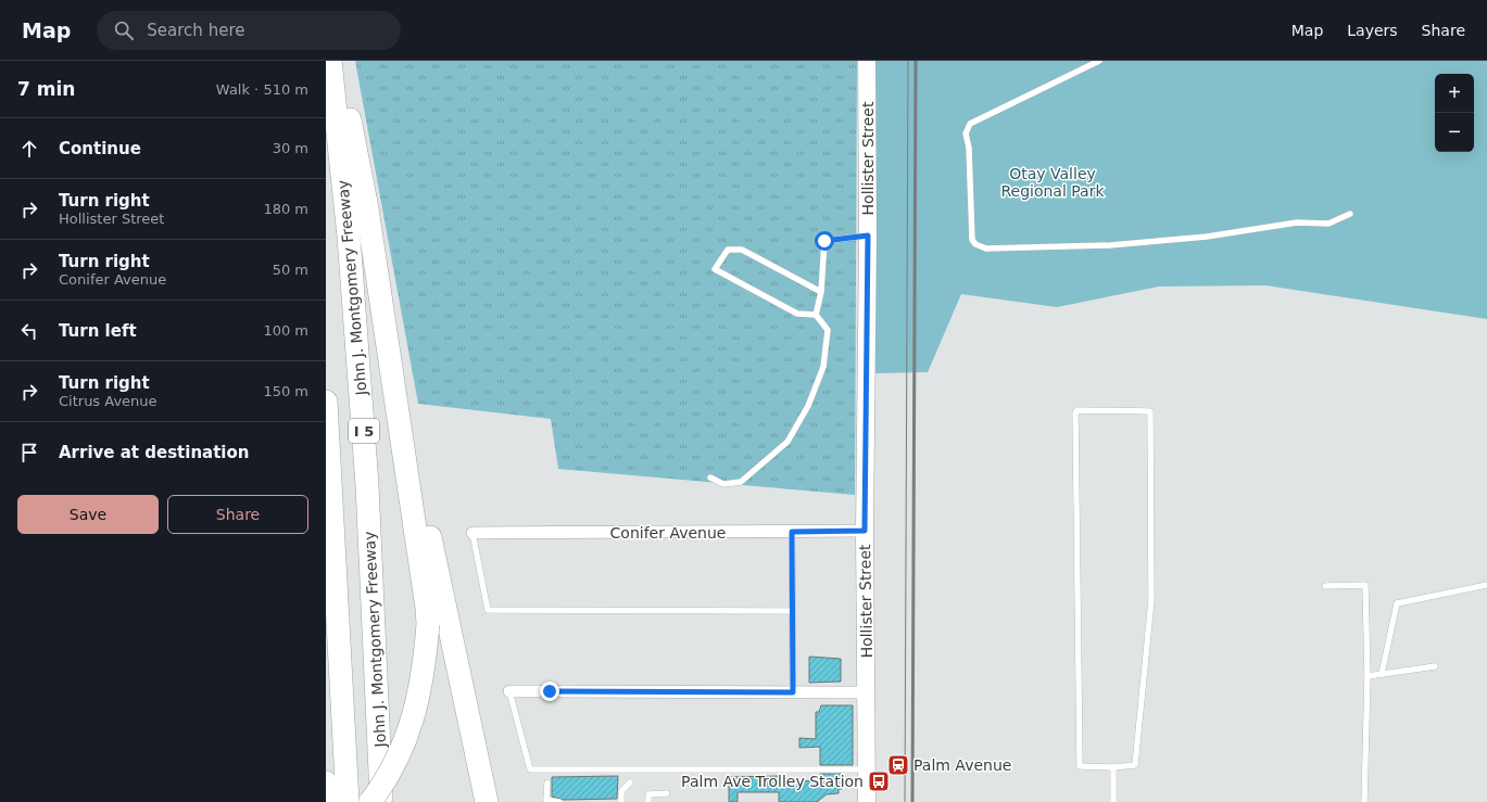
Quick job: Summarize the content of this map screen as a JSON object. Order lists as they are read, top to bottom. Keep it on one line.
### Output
{"streets":{"highway":["John J. Montgomery Freeway","I 5"],"main road":["Hollister Street"],"street":["Conifer Avenue"]},"crossings":[["Hollister Street","Conifer Avenue"]],"parks":["Otay Valley Regional Park"],"places":{"station":["Palm Avenue"],"bus stop":["Palm Ave Trolley Station"]},"page":{"header":"Map","search":"Search here","nav":["Map","Layers","Share"],"heading":["7 min","Walk · 510 m"],"map_buttons":["+","−"],"list":[["Continue","30 m"],["Turn right","Hollister Street","180 m"],["Turn right","Conifer Avenue","50 m"],["Turn left","100 m"],["Turn right","Citrus Avenue","150 m"],"Arrive at destination"],"buttons":["Save","Share"]}}
